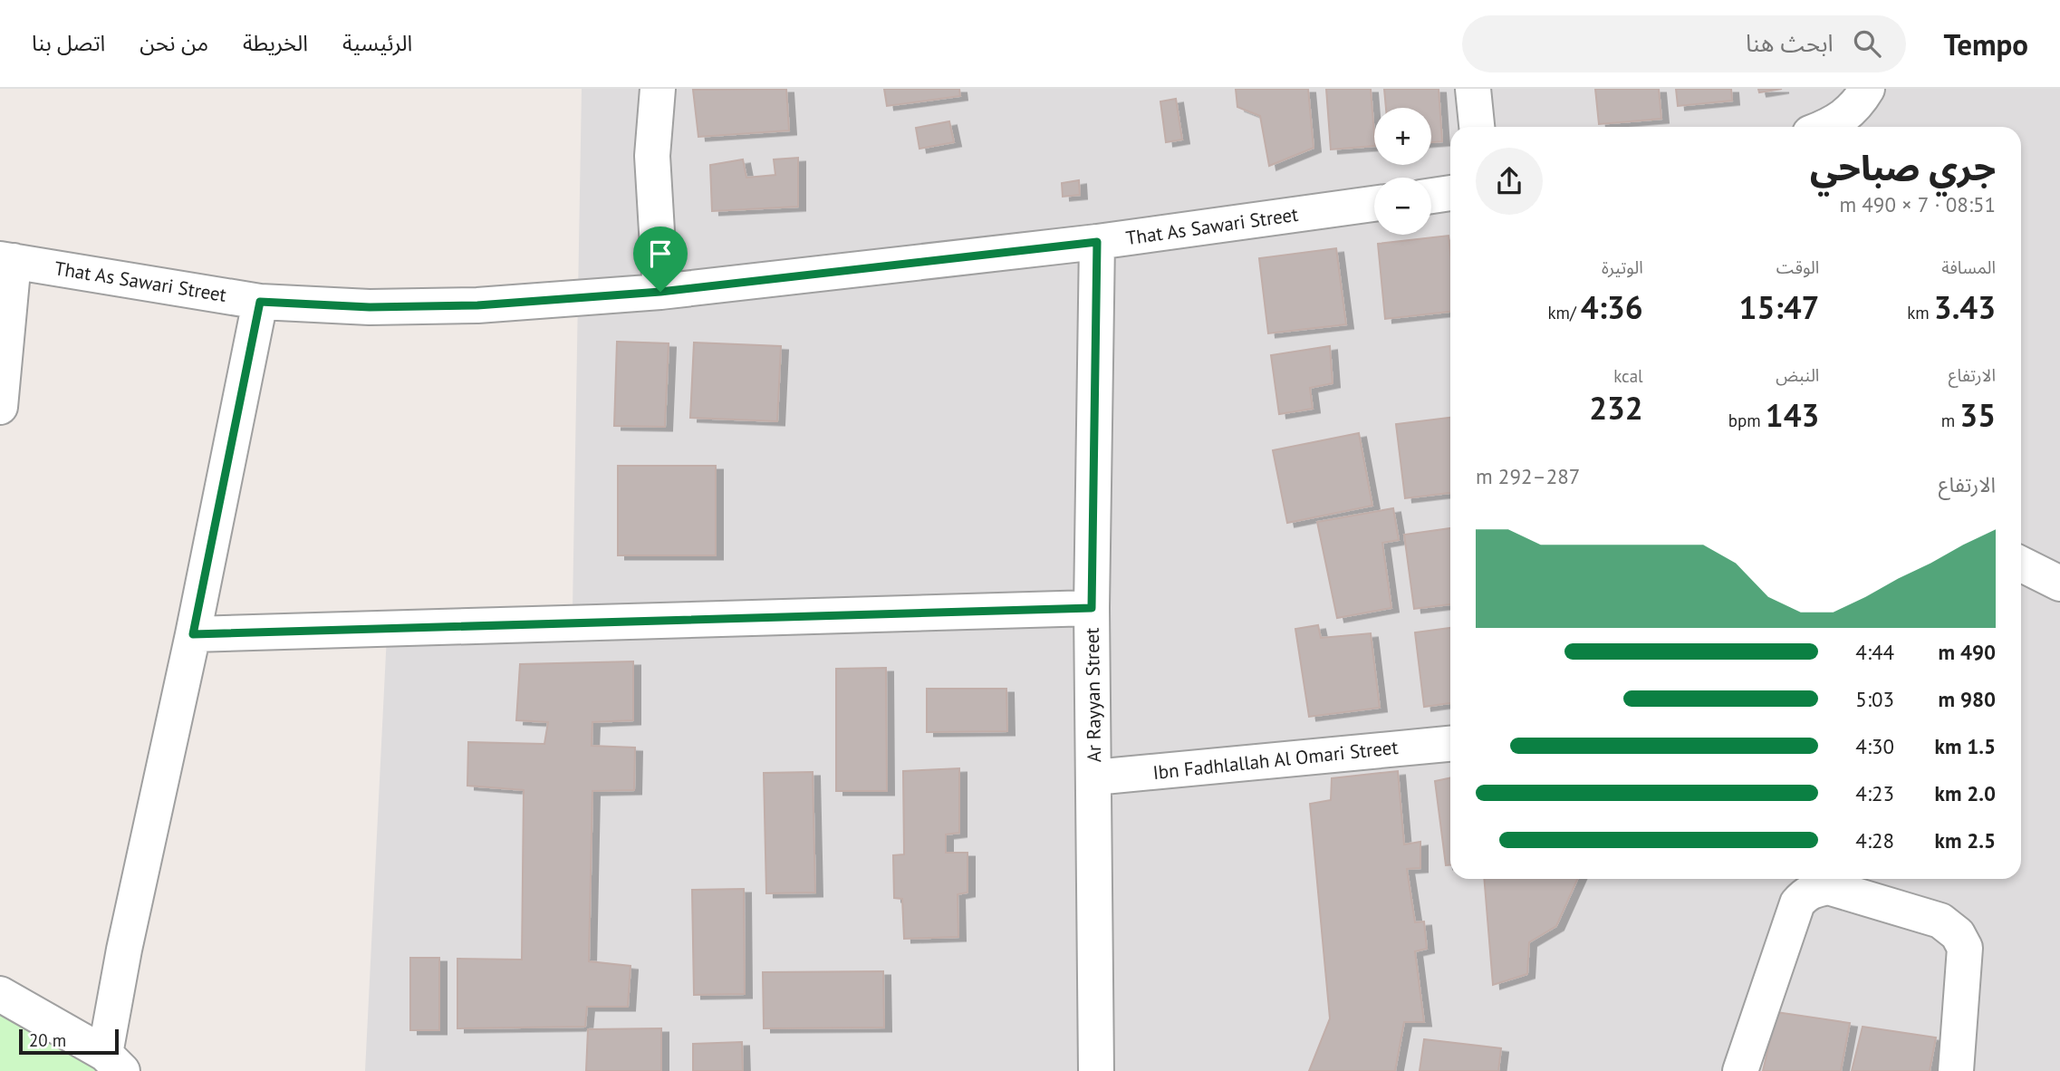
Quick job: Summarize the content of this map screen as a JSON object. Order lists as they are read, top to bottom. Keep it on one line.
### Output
{"streets":{"street":["That As Sawari Street","Ar Rayyan Street","Ibn Fadhlallah Al Omari Street"]},"crossings":[["That As Sawari Street","Ar Rayyan Street"],["Ar Rayyan Street","Ibn Fadhlallah Al Omari Street"]],"scale_bar":"20 m","page":{"header":"Tempo","search":"ابحث هنا","nav":["الرئيسية","الخريطة","من نحن","اتصل بنا"],"map_buttons":["+","−"],"heading":["جري صباحي","08:51 · 7 × 490 m"],"stats":[["المسافة","3.43 km"],["الوقت","15:47"],["الوتيرة","4:36 /km"],["الارتفاع","35 m"],["النبض","143 bpm"],["kcal","232"]],"chart":["الارتفاع","287–292 m"],"list":[{"name":"490 m","note":"4:44"},{"name":"980 m","note":"5:03"},{"name":"1.5 km","note":"4:30"},{"name":"2.0 km","note":"4:23"},{"name":"2.5 km","note":"4:28"}],"scale":"20 m"}}
